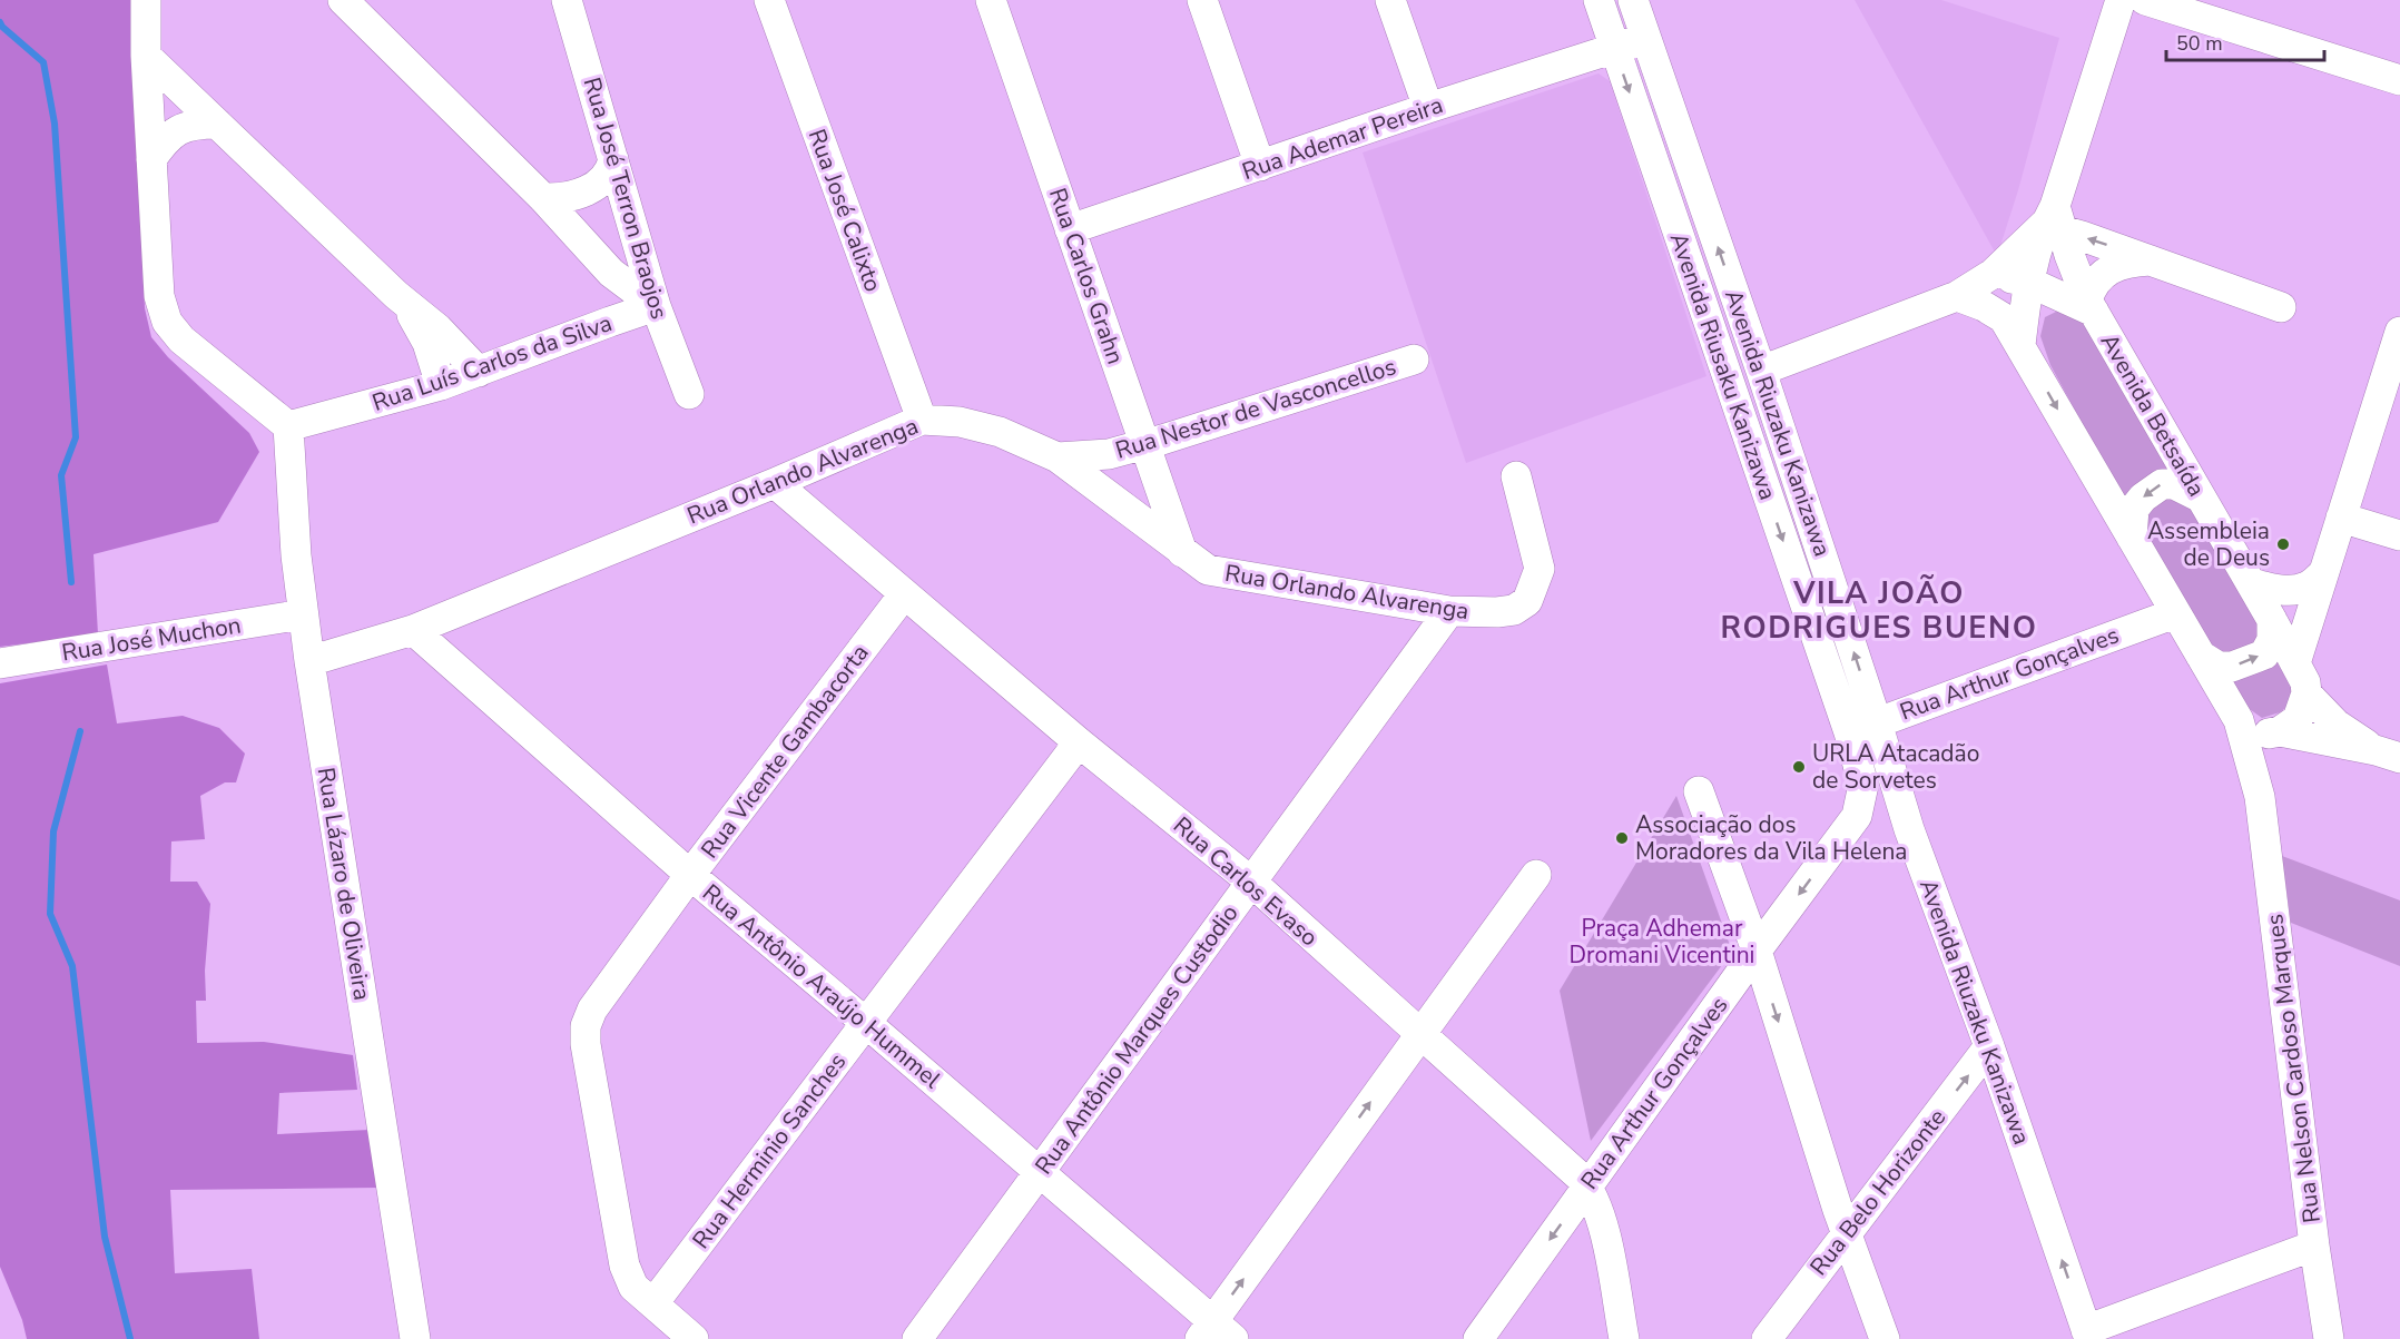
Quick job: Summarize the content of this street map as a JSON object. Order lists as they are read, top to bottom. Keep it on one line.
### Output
{"streets":{"street":["Rua Ademar Pereira","Rua José Terron Braojos","Rua José Calixto","Rua Carlos Grahn","Rua Luís Carlos da Silva","Avenida Riusaku Kanizawa","Rua Nestor de Vasconcellos","Avenida Betsaída","Avenida Riuzaku Kanizawa","Rua Orlando Alvarenga","Rua José Muchon","Rua Arthur Gonçalves","Rua Vicente Gambacorta","Rua Carlos Evaso","Rua Lázaro de Oliveira","Rua Antônio Araújo Hummel","Rua Antônio Marques Custodio","Rua Nelson Cardoso Marques","Rua Herminio Sanches","Rua Belo Horizonte"]},"crossings":[["Rua Ademar Pereira","Rua Carlos Grahn"],["Rua Ademar Pereira","Avenida Riusaku Kanizawa"],["Rua José Terron Braojos","Rua Luís Carlos da Silva"],["Rua José Calixto","Rua Orlando Alvarenga"],["Rua Carlos Grahn","Rua Nestor de Vasconcellos"],["Rua Carlos Grahn","Rua Orlando Alvarenga"],["Rua Luís Carlos da Silva","Rua Lázaro de Oliveira"],["Avenida Riusaku Kanizawa","Rua Arthur Gonçalves"],["Rua Nestor de Vasconcellos","Rua Orlando Alvarenga"],["Avenida Betsaída","Rua Nelson Cardoso Marques"],["Avenida Riuzaku Kanizawa","Rua Arthur Gonçalves"],["Avenida Riuzaku Kanizawa","Rua Belo Horizonte"],["Rua Orlando Alvarenga","Rua Carlos Evaso"],["Rua Orlando Alvarenga","Rua Lázaro de Oliveira"],["Rua Orlando Alvarenga","Rua Antônio Araújo Hummel"],["Rua Orlando Alvarenga","Rua Antônio Marques Custodio"],["Rua José Muchon","Rua Lázaro de Oliveira"],["Rua Arthur Gonçalves","Rua Carlos Evaso"],["Rua Arthur Gonçalves","Rua Nelson Cardoso Marques"],["Rua Vicente Gambacorta","Rua Carlos Evaso"],["Rua Vicente Gambacorta","Rua Antônio Araújo Hummel"],["Rua Vicente Gambacorta","Rua Herminio Sanches"],["Rua Carlos Evaso","Rua Antônio Marques Custodio"],["Rua Carlos Evaso","Rua Herminio Sanches"],["Rua Antônio Araújo Hummel","Rua Antônio Marques Custodio"],["Rua Antônio Araújo Hummel","Rua Herminio Sanches"]],"one_way":["Avenida Riusaku Kanizawa","Avenida Riuzaku Kanizawa","Rua Belo Horizonte"],"districts":["VILA JOÃO RODRIGUES BUENO"],"parks":["Praça Adhemar Dromani Vicentini"],"places":["Assembleia de Deus","URLA Atacadão de Sorvetes","Associação dos Moradores da Vila Helena"],"scale_bar":"50 m"}
